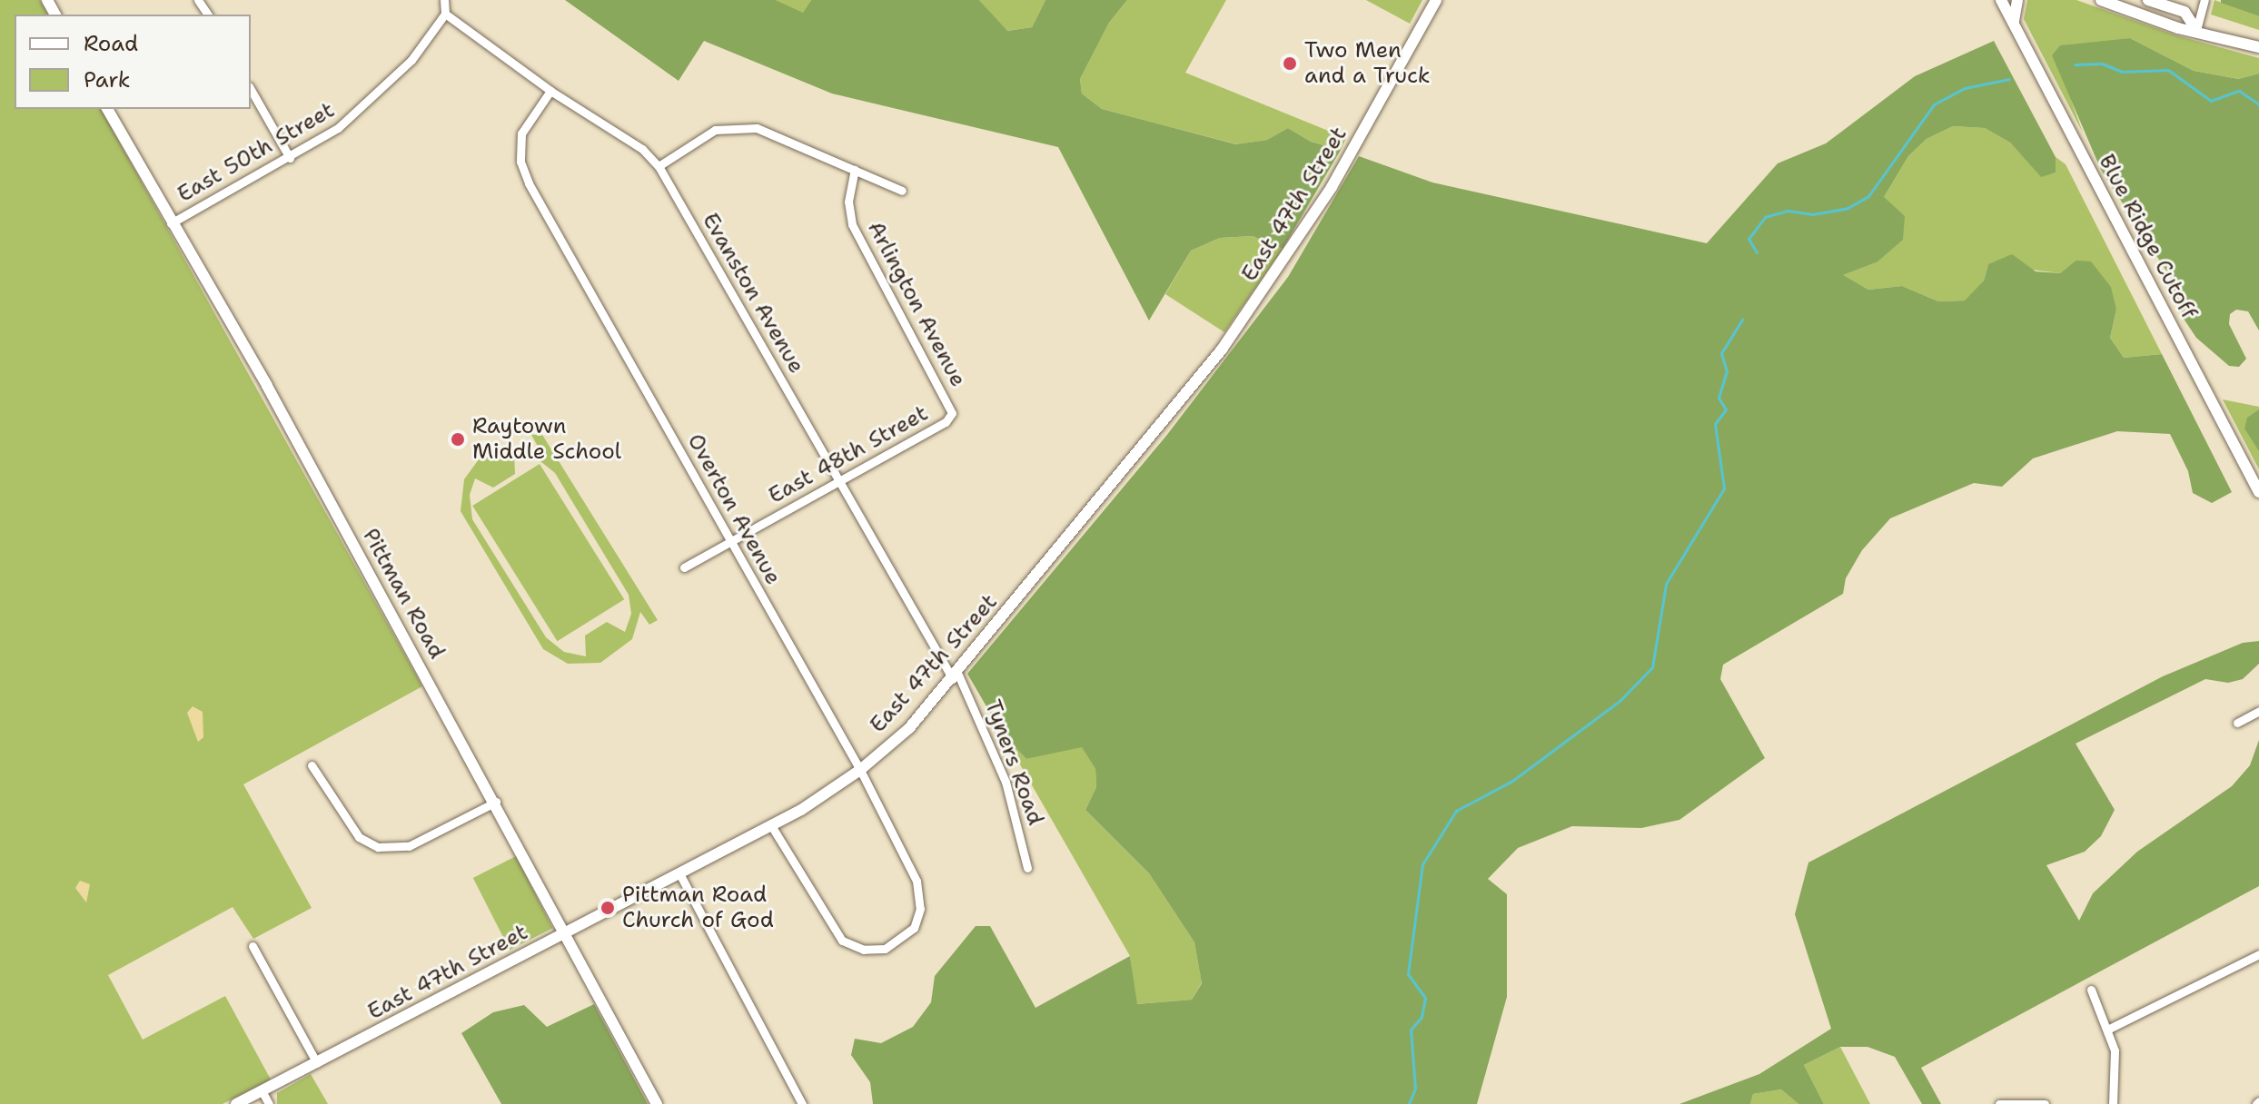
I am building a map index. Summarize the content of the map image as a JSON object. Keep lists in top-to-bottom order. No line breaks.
{"streets":{"main road":["East 47th Street","Blue Ridge Cutoff","Pittman Road"],"street":["East 50th Street","Evanston Avenue","Arlington Avenue","East 48th Street","Overton Avenue","Tyners Road"]},"crossings":[["East 50th Street","Evanston Avenue"],["East 50th Street","Pittman Road"],["East 47th Street","Evanston Avenue"],["East 47th Street","Overton Avenue"],["East 47th Street","Pittman Road"],["East 47th Street","Tyners Road"],["Evanston Avenue","East 48th Street"],["Evanston Avenue","Overton Avenue"],["Evanston Avenue","Tyners Road"],["Arlington Avenue","East 48th Street"],["East 48th Street","Overton Avenue"]],"places":["Two Men and a Truck","Raytown Middle School","Pittman Road Church of God"],"legend":["Road","Park"]}
